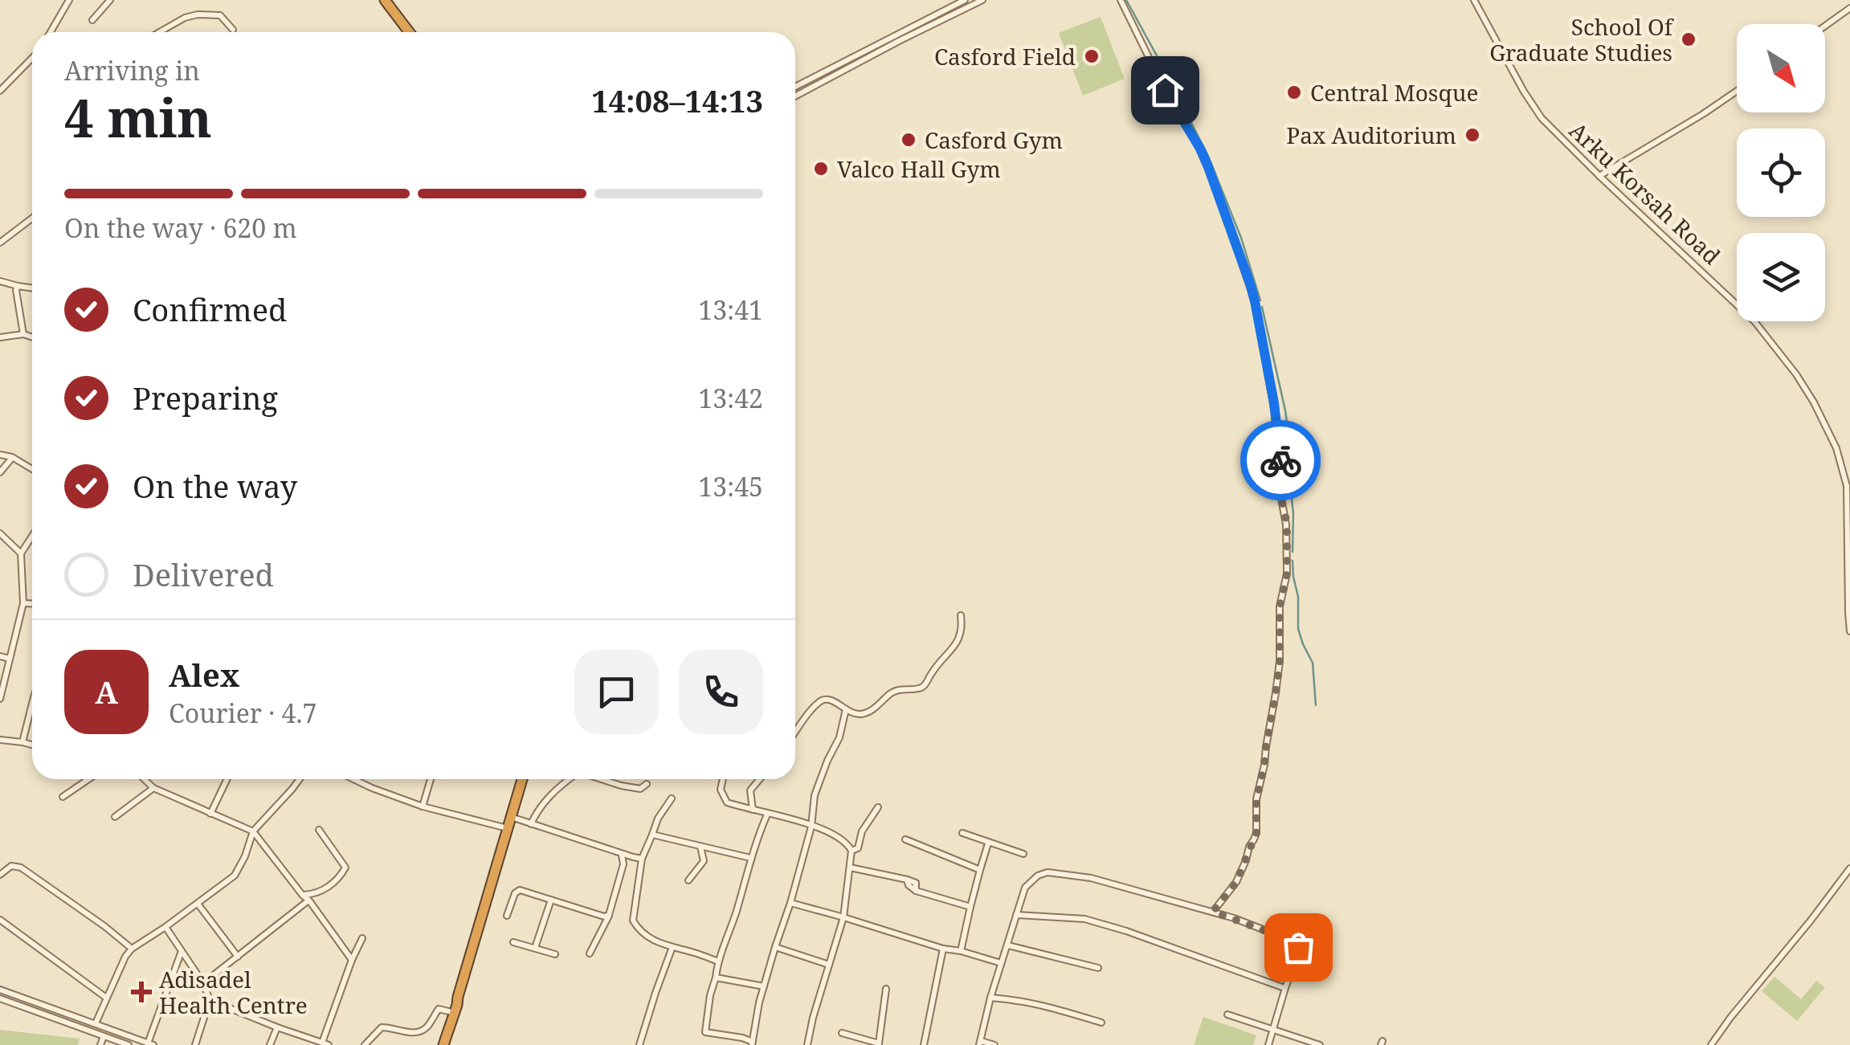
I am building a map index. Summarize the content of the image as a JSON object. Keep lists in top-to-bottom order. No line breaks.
{"streets":{"street":["Arku Korsah Road"]},"places":{"other":["School Of Graduate Studies","Casford Field","Central Mosque","Pax Auditorium","Casford Gym","Valco Hall Gym"],"health":["Adisadel Health Centre"]},"north":"bottom right","page":{"heading":["4 min","Arriving in","14:08–14:13"],"panel":["Alex","Courier · 4.7"],"bar":"On the way · 620 m","list":[["Confirmed","13:41"],["Preparing","13:42"],["On the way","13:45"],"Delivered"],"round":"A"}}
